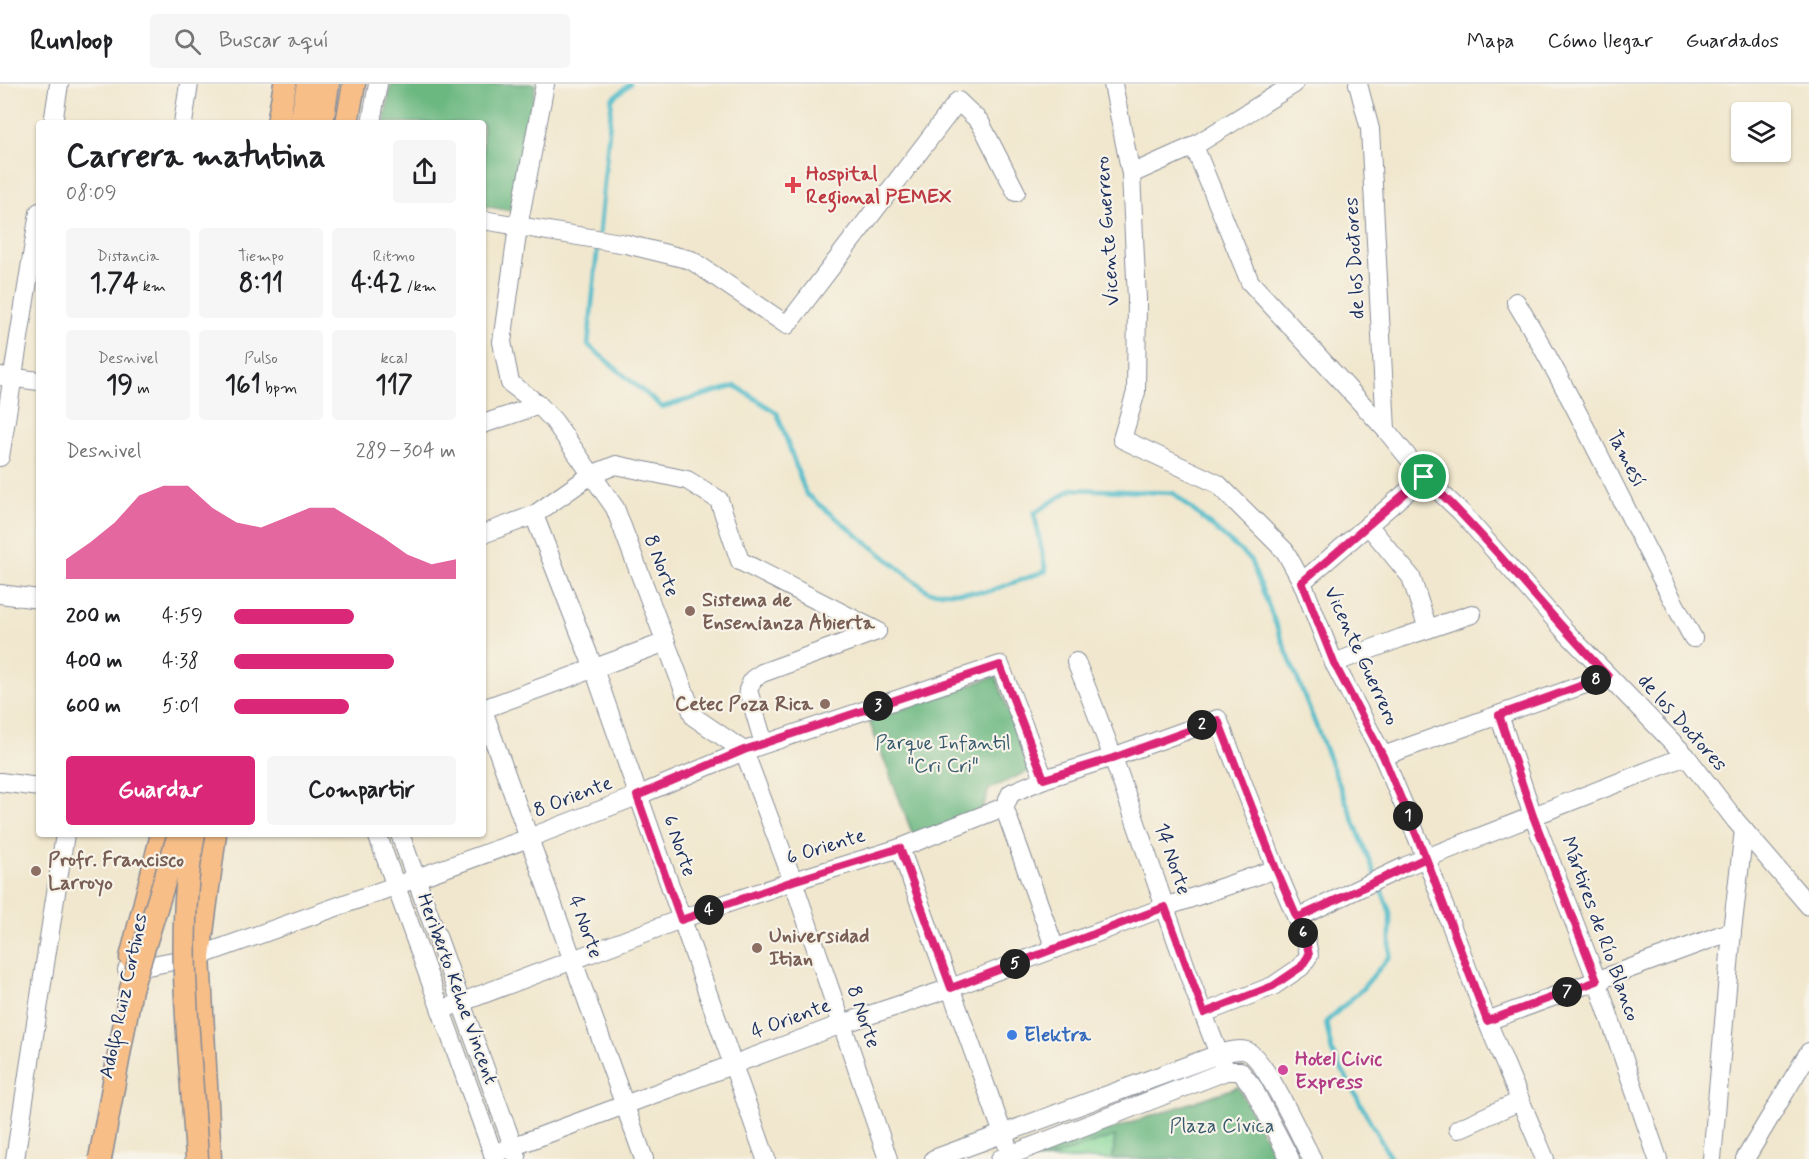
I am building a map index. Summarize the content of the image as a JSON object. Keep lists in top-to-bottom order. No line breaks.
{"streets":{"main road":["Adolfo Ruiz Cortines"],"street":["Vicente Guerrero","de los Doctores","Tamesí","8 Norte","8 Oriente","6 Norte","6 Oriente","14 Norte","4 Norte","Mártires de Río Blanco","Heriberto Kehoe Vincent","4 Oriente"]},"crossings":[["8 Norte","8 Oriente"],["8 Norte","6 Oriente"],["8 Norte","4 Oriente"],["8 Oriente","6 Norte"],["8 Oriente","6 Oriente"],["8 Oriente","4 Norte"],["8 Oriente","Heriberto Kehoe Vincent"],["8 Oriente","Adolfo Ruiz Cortines"],["6 Norte","6 Oriente"],["6 Norte","4 Oriente"],["6 Oriente","14 Norte"],["6 Oriente","4 Norte"],["6 Oriente","Heriberto Kehoe Vincent"],["6 Oriente","4 Oriente"],["14 Norte","4 Oriente"],["4 Norte","4 Oriente"],["Heriberto Kehoe Vincent","4 Oriente"]],"parks":["Parque Infantil \"Cri Cri\"","Plaza Cívica"],"places":{"health":["Hospital Regional PEMEX"],"other":["Sistema de Ensenianza Abierta","Cetec Poza Rica","Profr. Francisco Larroyo","Universidad Itian","Elektra","Hotel Civic Express"]},"page":{"header":"Runloop","search":"Buscar aquí","nav":["Mapa","Cómo llegar","Guardados"],"heading":["Carrera matutina","08:09"],"stats":[["Distancia","1.74 km"],["Tiempo","8:11"],["Ritmo","4:42 /km"],["Desnivel","19 m"],["Pulso","161 bpm"],["kcal","117"]],"chart":["Desnivel","289–304 m"],"list":[{"name":"200 m","note":"4:59"},{"name":"400 m","note":"4:38"},{"name":"600 m","note":"5:01"}],"pins":["8","3","2","1","4","6","5","7"],"buttons":["Guardar","Compartir"]}}
